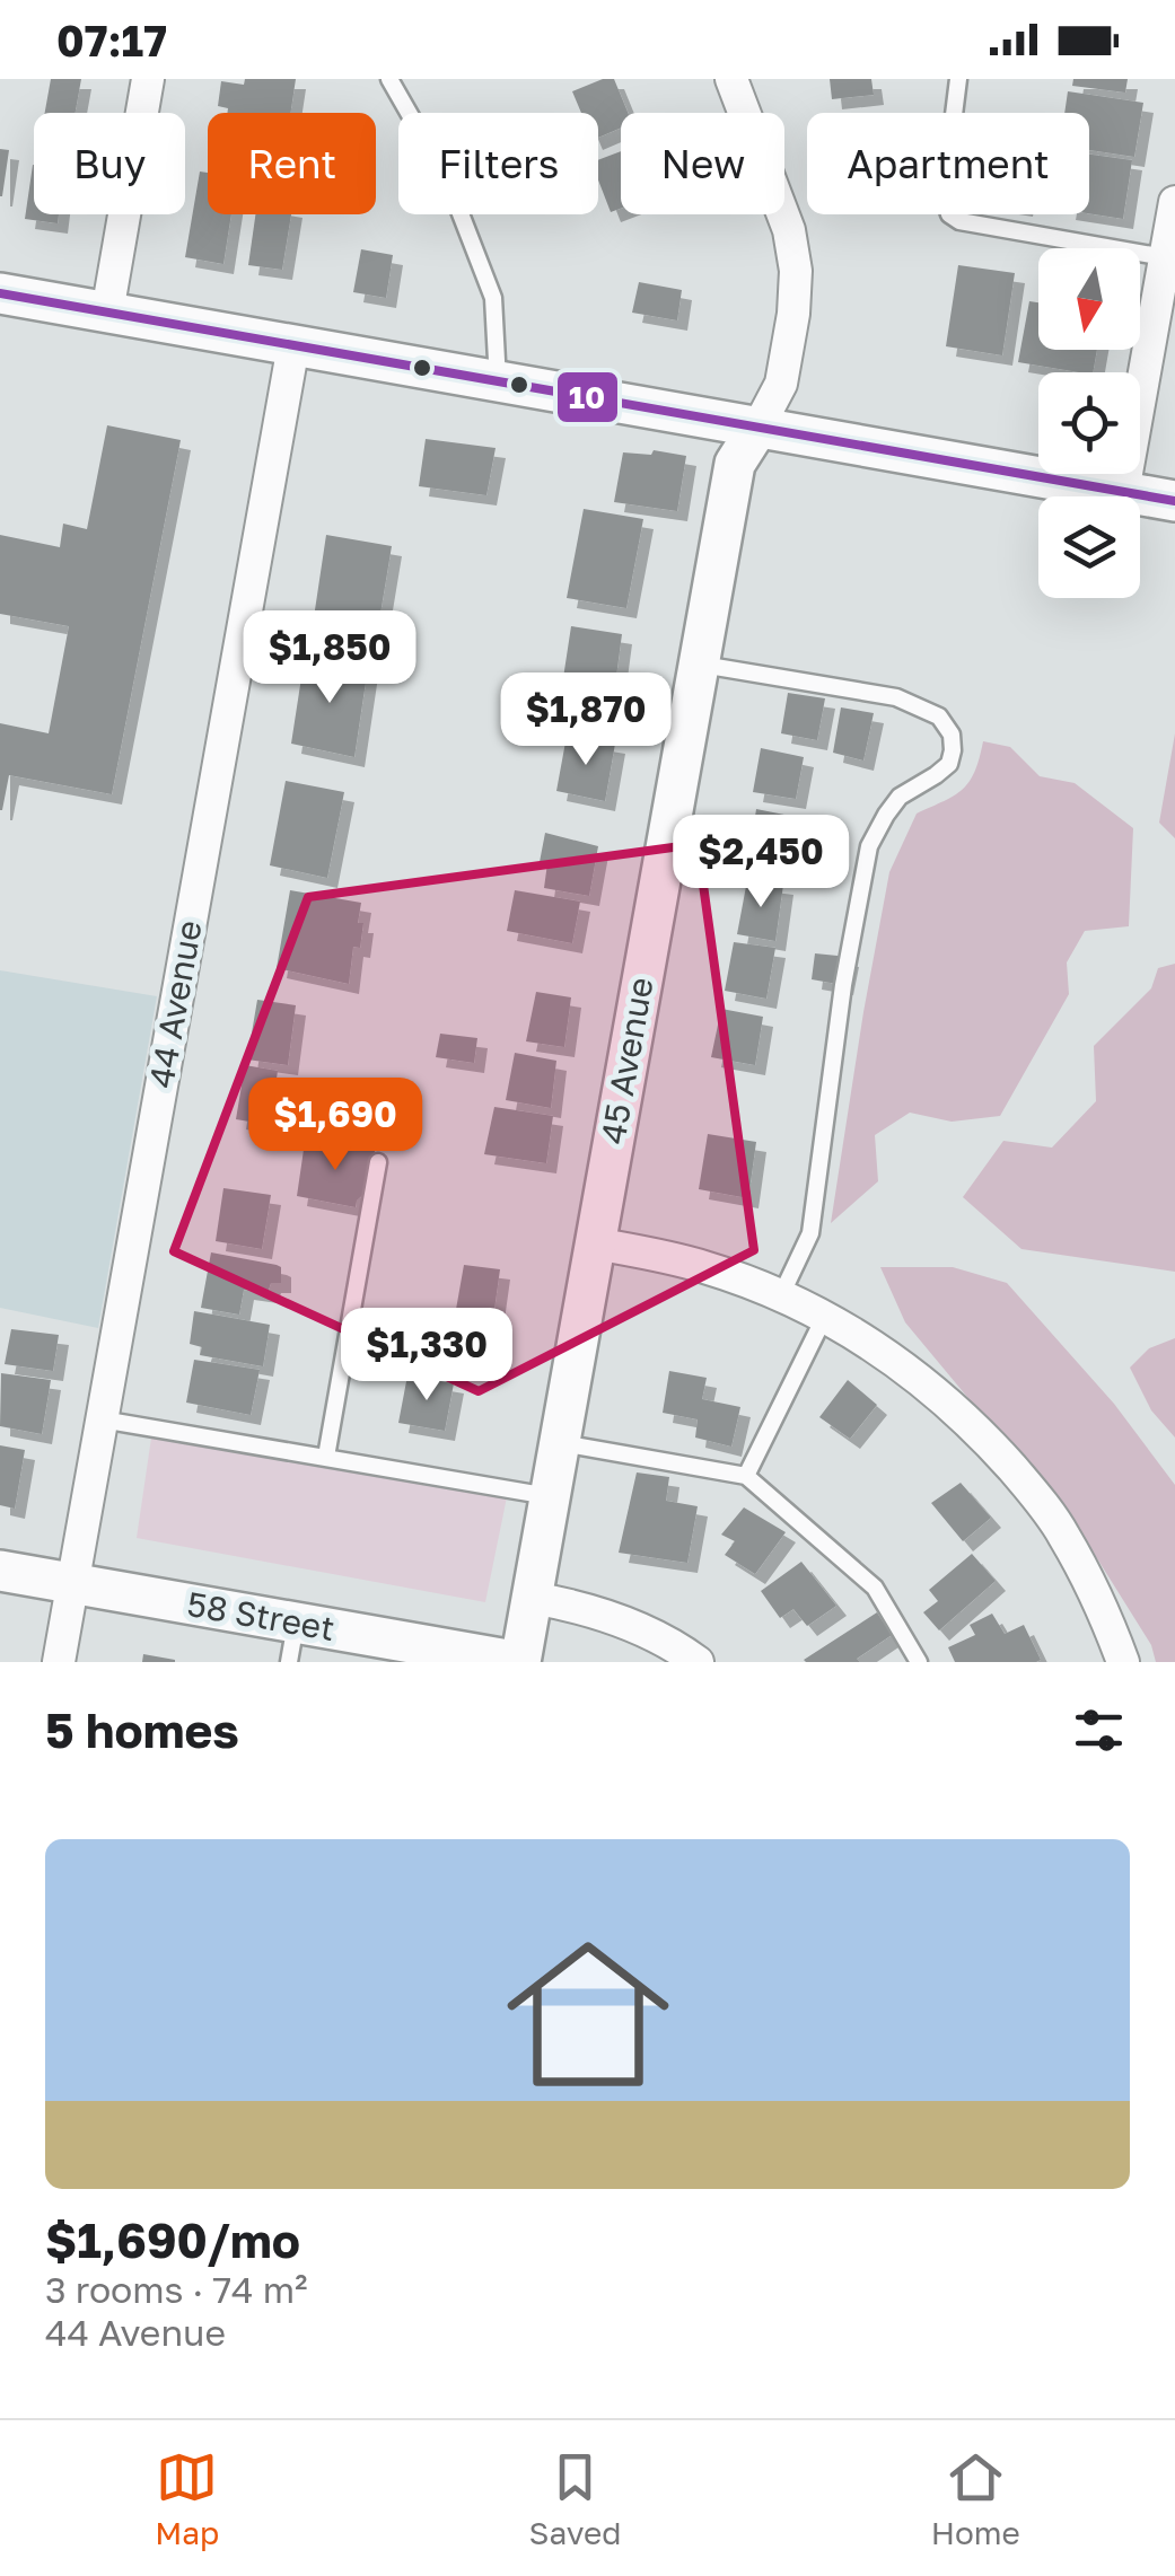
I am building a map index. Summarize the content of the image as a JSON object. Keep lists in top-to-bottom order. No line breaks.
{"streets":{"street":["44 Avenue","45 Avenue","58 Street"]},"crossings":[["44 Avenue","58 Street"],["45 Avenue","58 Street"]],"lines":["transit line 10"],"north":"bottom","page":{"status":"07:17","chip":["Buy","Rent","Filters","New","Apartment"],"price":["$1,850","$1,870","$2,450","$1,690","$1,330"],"heading":"5 homes","list":[{"name":"$1,690/mo","note":"3 rooms · 74 m² · 44 Avenue"}],"tabs":["Map","Saved","Home"]}}
